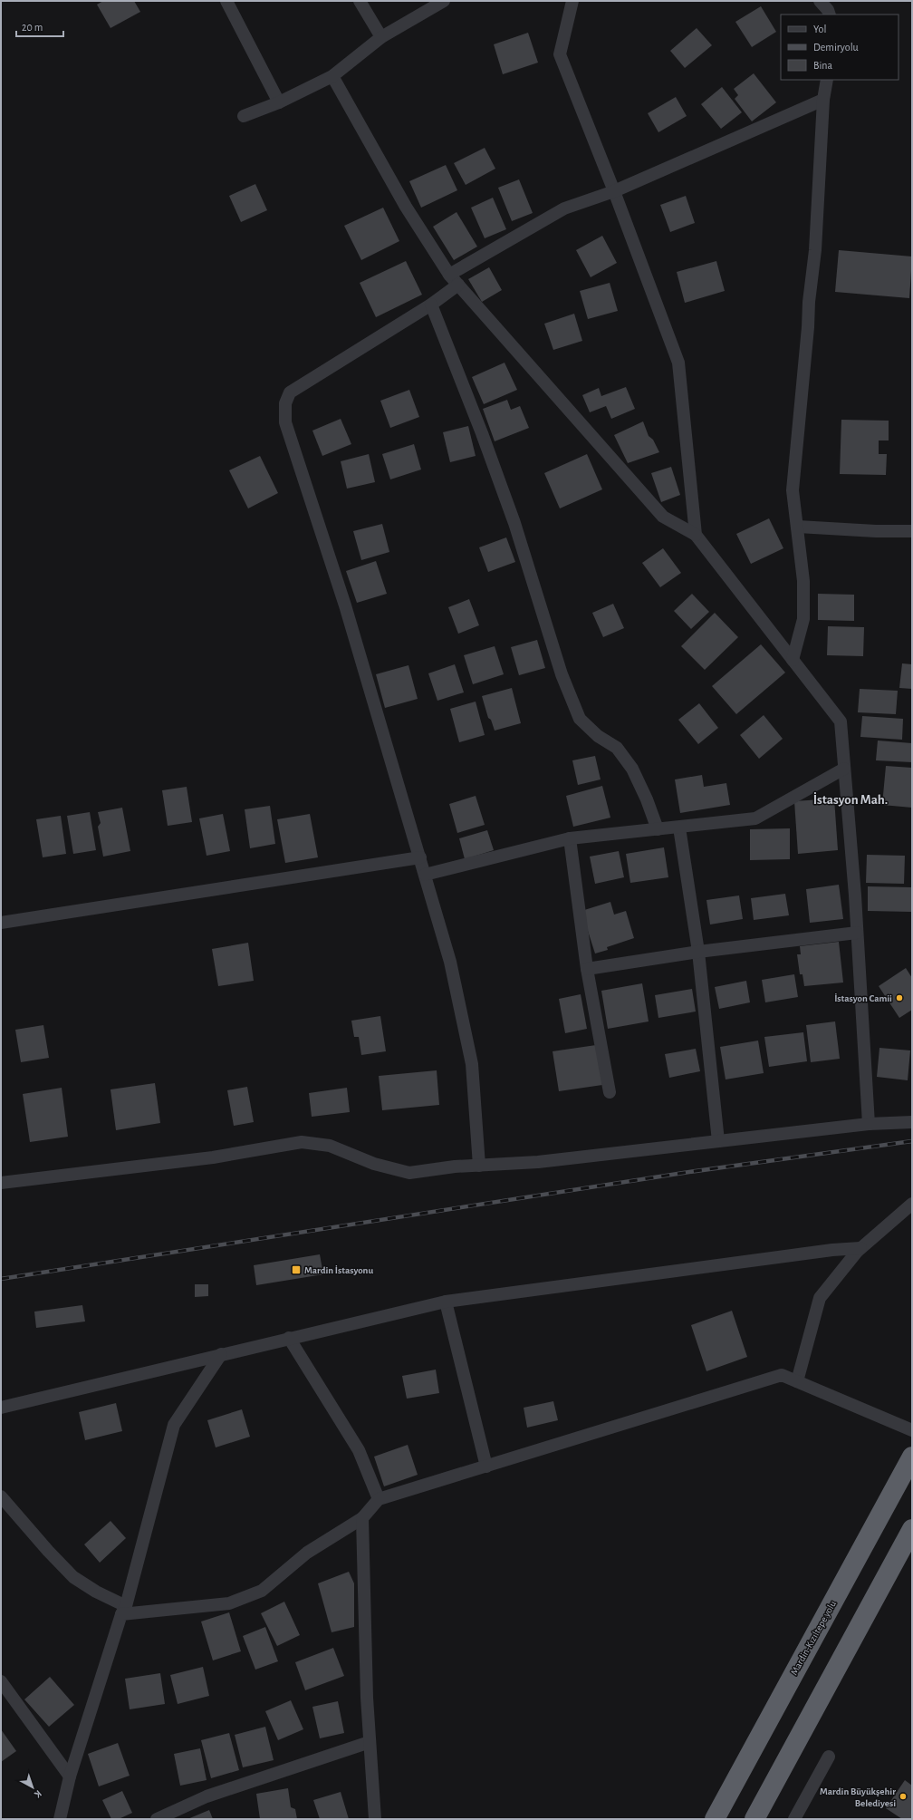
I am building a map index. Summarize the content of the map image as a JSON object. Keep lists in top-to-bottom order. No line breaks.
{"streets":{"highway":["Mardin-Kızıltepe yolu"]},"districts":["İstasyon Mah."],"places":{"other":["İstasyon Camii","Mardin Büyükşehir Belediyesi"],"transit":["Mardin İstasyonu"]},"legend":["Yol","Demiryolu","Bina"],"scale_bar":"20 m","north":"bottom right"}
